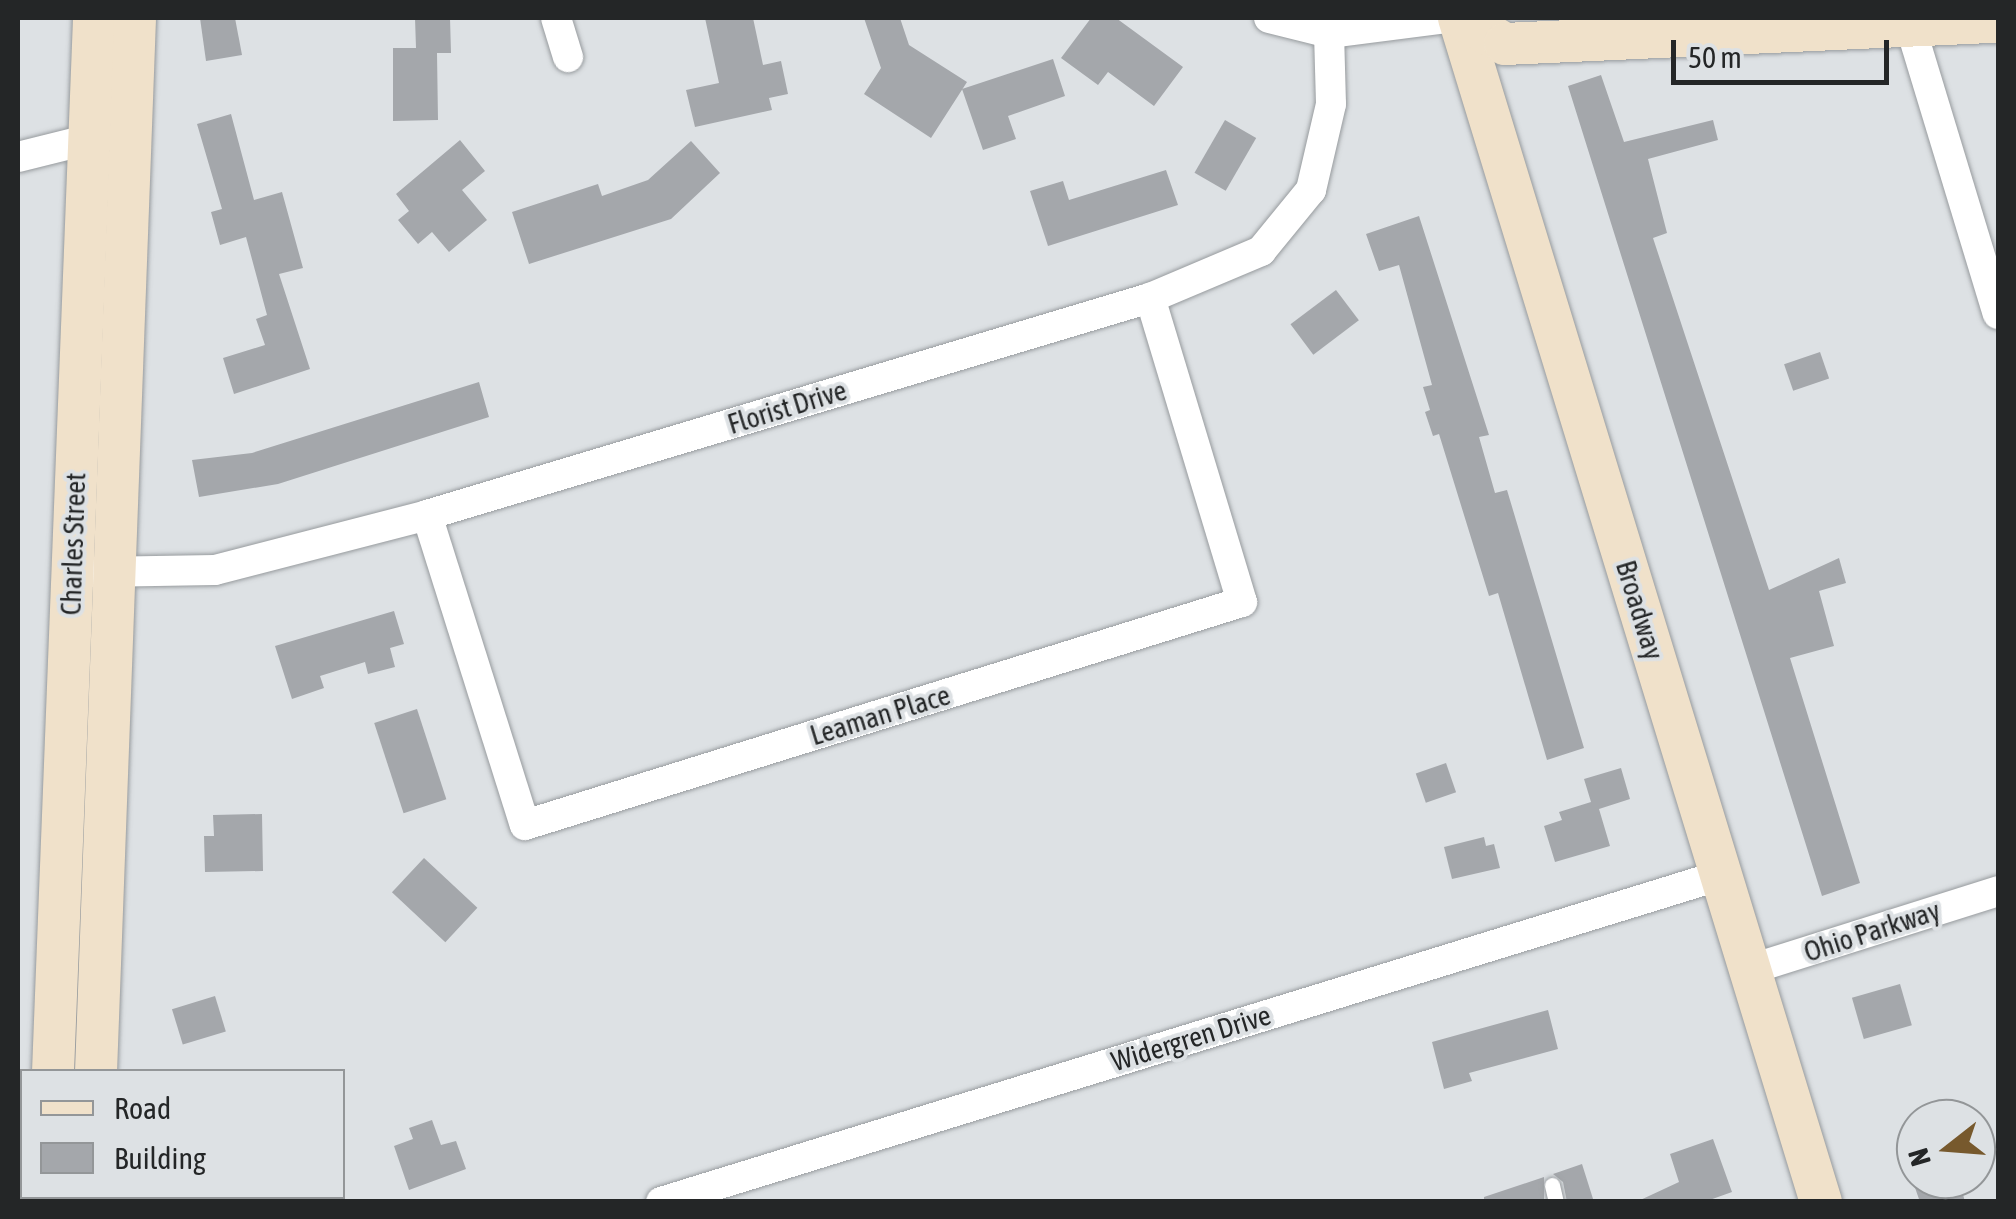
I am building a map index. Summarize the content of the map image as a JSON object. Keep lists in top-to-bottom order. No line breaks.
{"streets":{"main road":["Charles Street","Broadway"],"street":["Florist Drive","Leaman Place","Ohio Parkway","Widergren Drive"]},"crossings":[["Florist Drive","Charles Street"],["Florist Drive","Leaman Place"],["Broadway","Ohio Parkway"],["Broadway","Widergren Drive"]],"legend":["Road","Building"],"scale_bar":"50 m","north":"left"}
